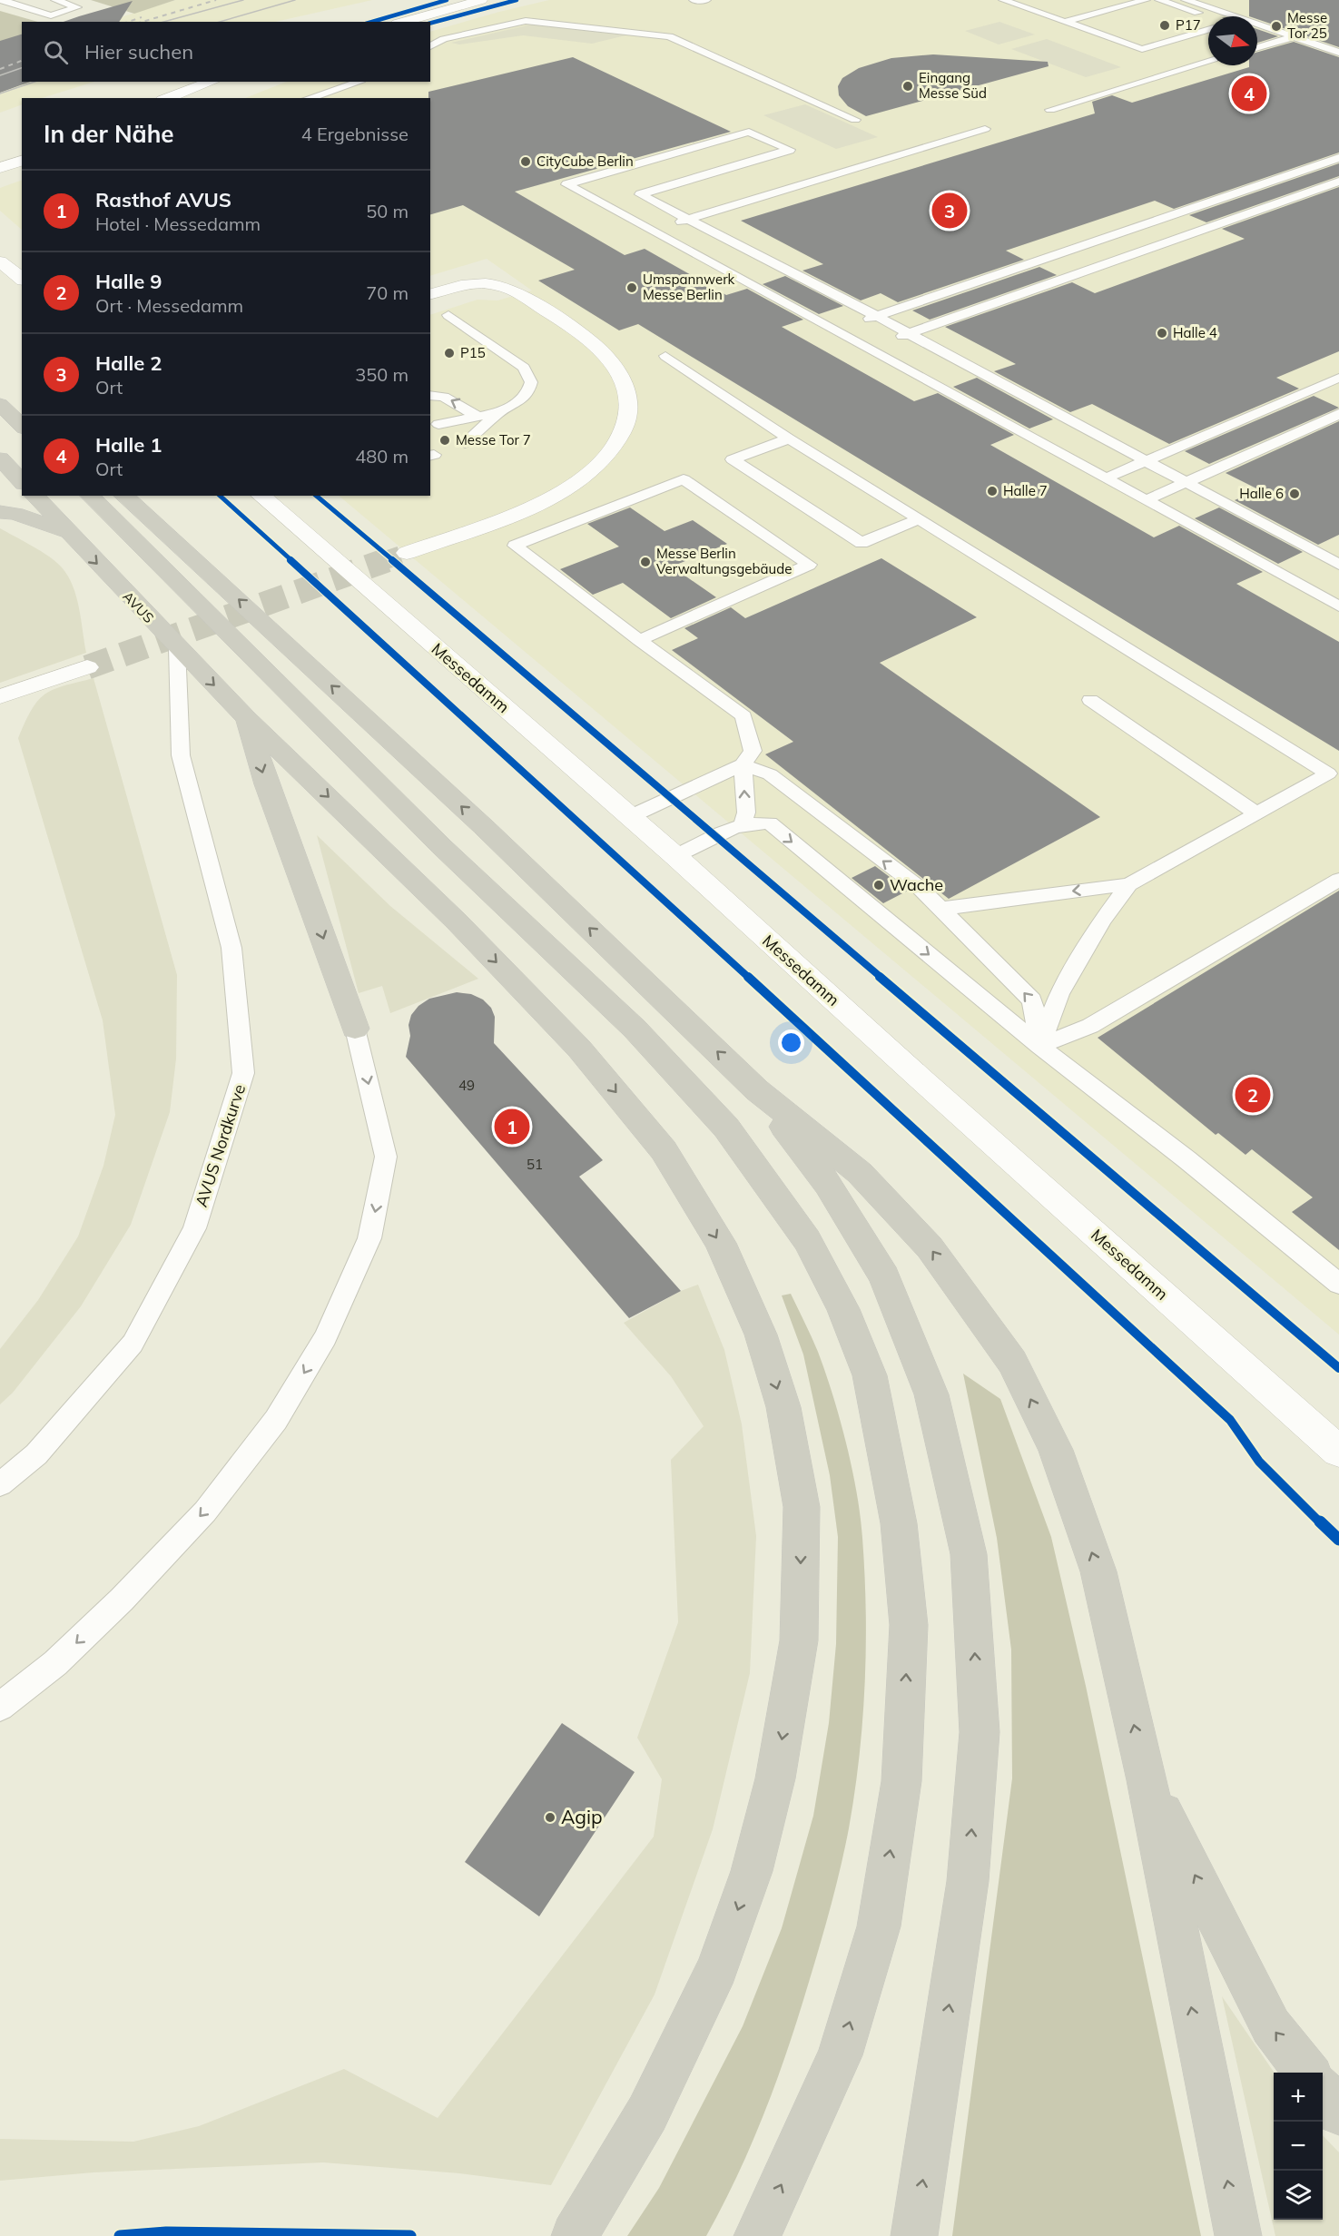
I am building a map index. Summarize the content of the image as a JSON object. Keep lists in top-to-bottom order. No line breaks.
{"streets":{"highway":["AVUS"],"main road":["Messedamm"],"lane":["AVUS Nordkurve"]},"crossings":[["AVUS","AVUS Nordkurve"]],"places":["P17","Messe Tor 25","Eingang Messe Süd","CityCube Berlin","Umspannwerk Messe Berlin","Halle 4","P15","Messe Tor 7","Halle 7","Halle 6","Messe Berlin Verwaltungsgebäude","Wache","Agip"],"house_numbers":["49","51"],"north":"right","page":{"search":"Hier suchen","pins":["4","3","2","1"],"heading":["In der Nähe","4 Ergebnisse"],"list":[{"mark":"1","name":"Rasthof AVUS","note":"Hotel · Messedamm","value":"50 m"},{"mark":"2","name":"Halle 9","note":"Ort · Messedamm","value":"70 m"},{"mark":"3","name":"Halle 2","note":"Ort","value":"350 m"},{"mark":"4","name":"Halle 1","note":"Ort","value":"480 m"}],"map_buttons":["+","−"]}}
